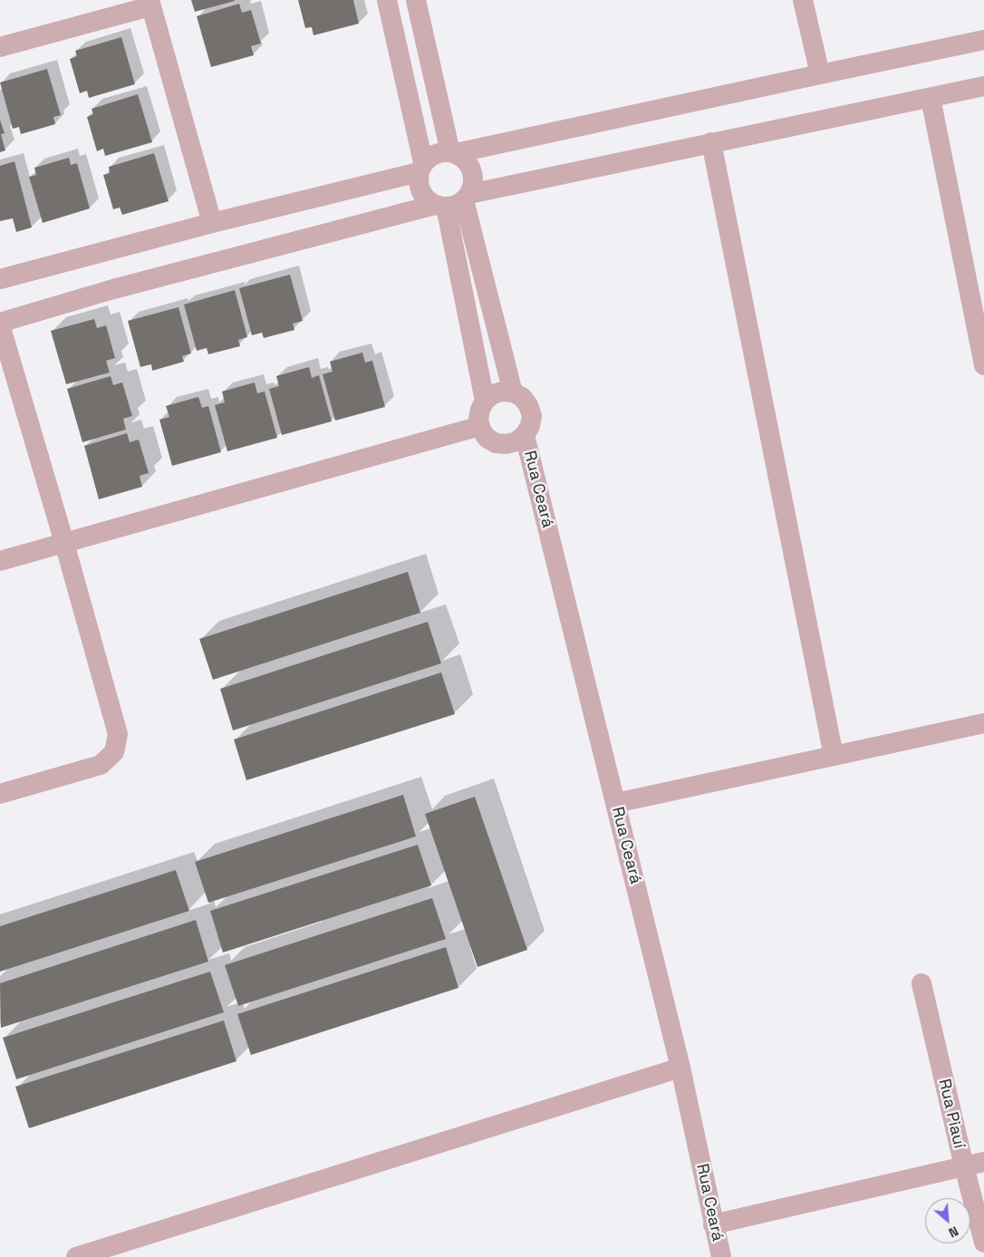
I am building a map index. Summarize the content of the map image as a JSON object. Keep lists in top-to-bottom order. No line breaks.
{"streets":{"street":["Rua Ceará","Rua Piauí"]},"north":"bottom right"}
